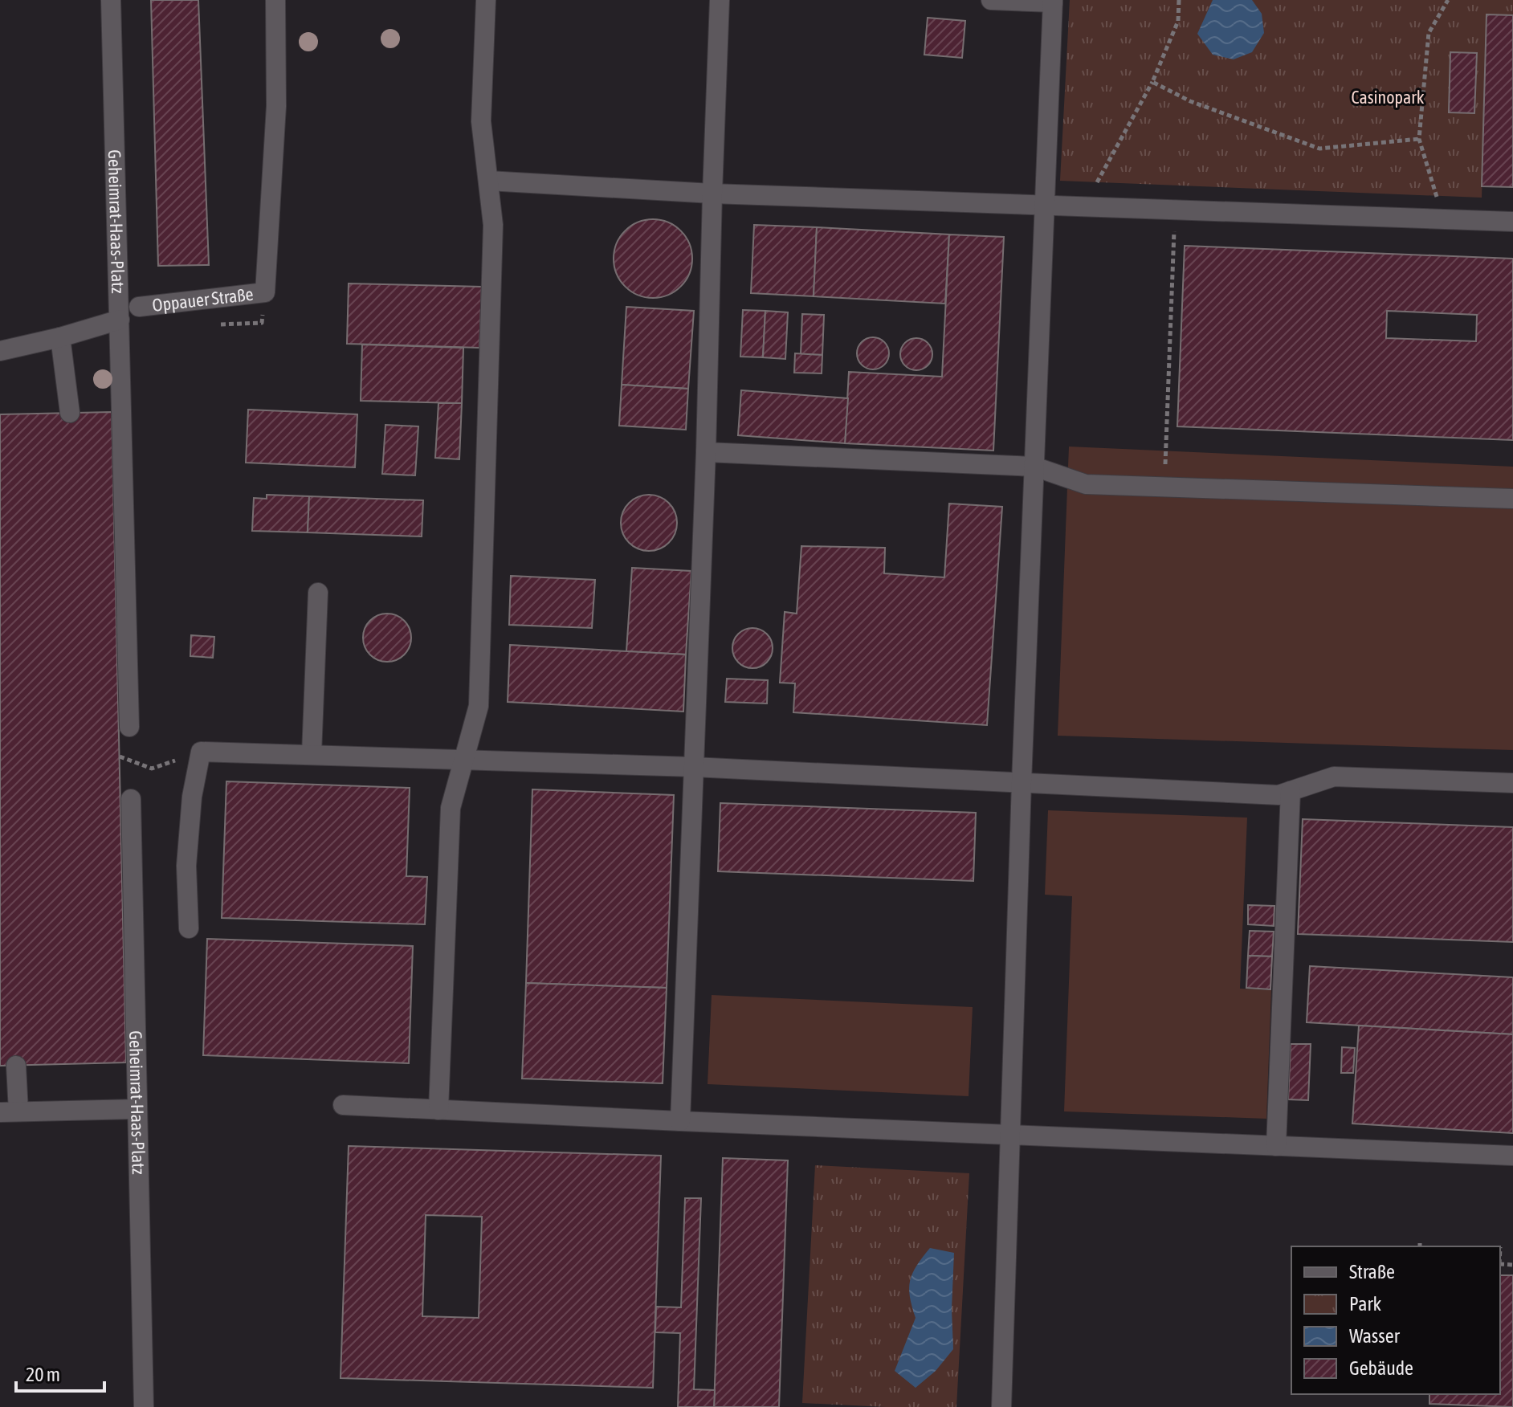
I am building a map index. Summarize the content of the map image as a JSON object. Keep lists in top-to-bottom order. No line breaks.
{"streets":{"street":["Geheimrat-Haas-Platz","Oppauer Straße"]},"parks":["Casinopark"],"legend":["Straße","Park","Wasser","Gebäude"],"scale_bar":"20 m"}
